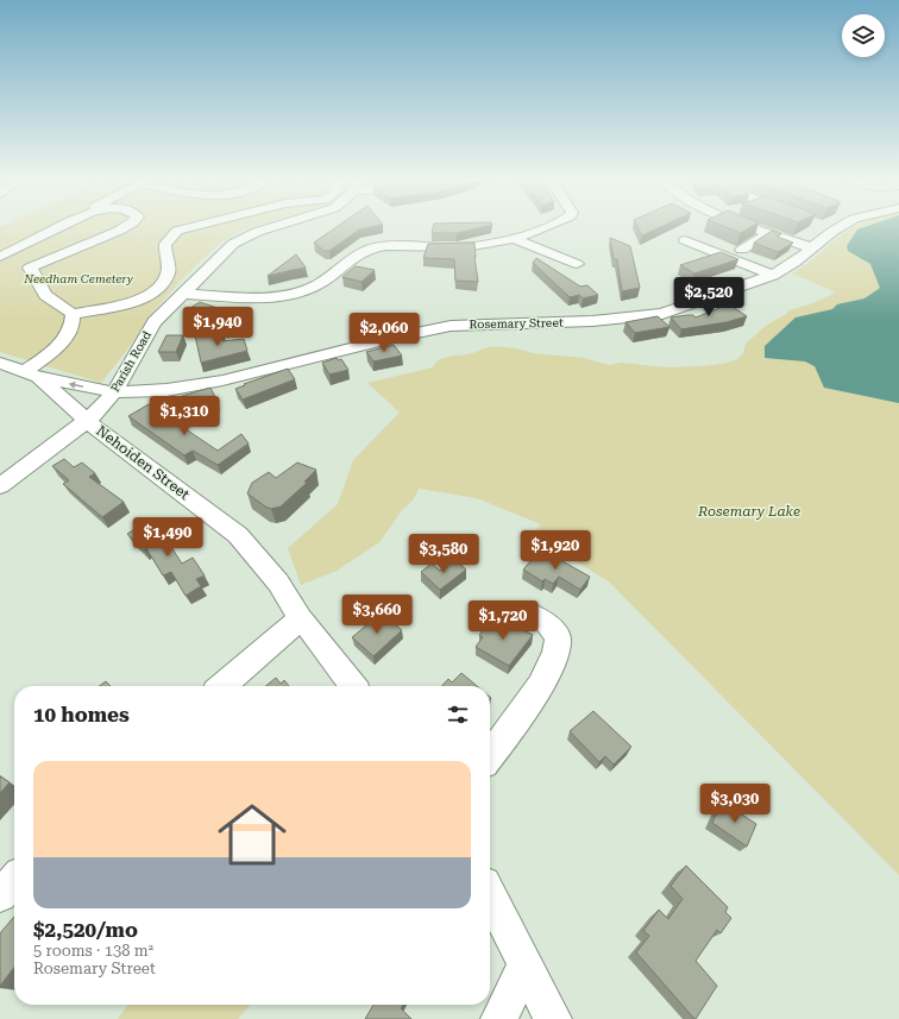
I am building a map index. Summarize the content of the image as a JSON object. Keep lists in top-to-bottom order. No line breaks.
{"streets":{"street":["Rosemary Street","Parish Road","Nehoiden Street"]},"crossings":[["Rosemary Street","Parish Road"],["Rosemary Street","Nehoiden Street"],["Parish Road","Nehoiden Street"]],"parks":["Needham Cemetery","Rosemary Lake"],"page":{"price":["$2,520","$1,940","$2,060","$1,310","$1,490","$1,920","$3,580","$3,660","$1,720","$3,030"],"heading":"10 homes","list":[{"name":"$2,520/mo","note":"5 rooms · 138 m² · Rosemary Street"}]}}
